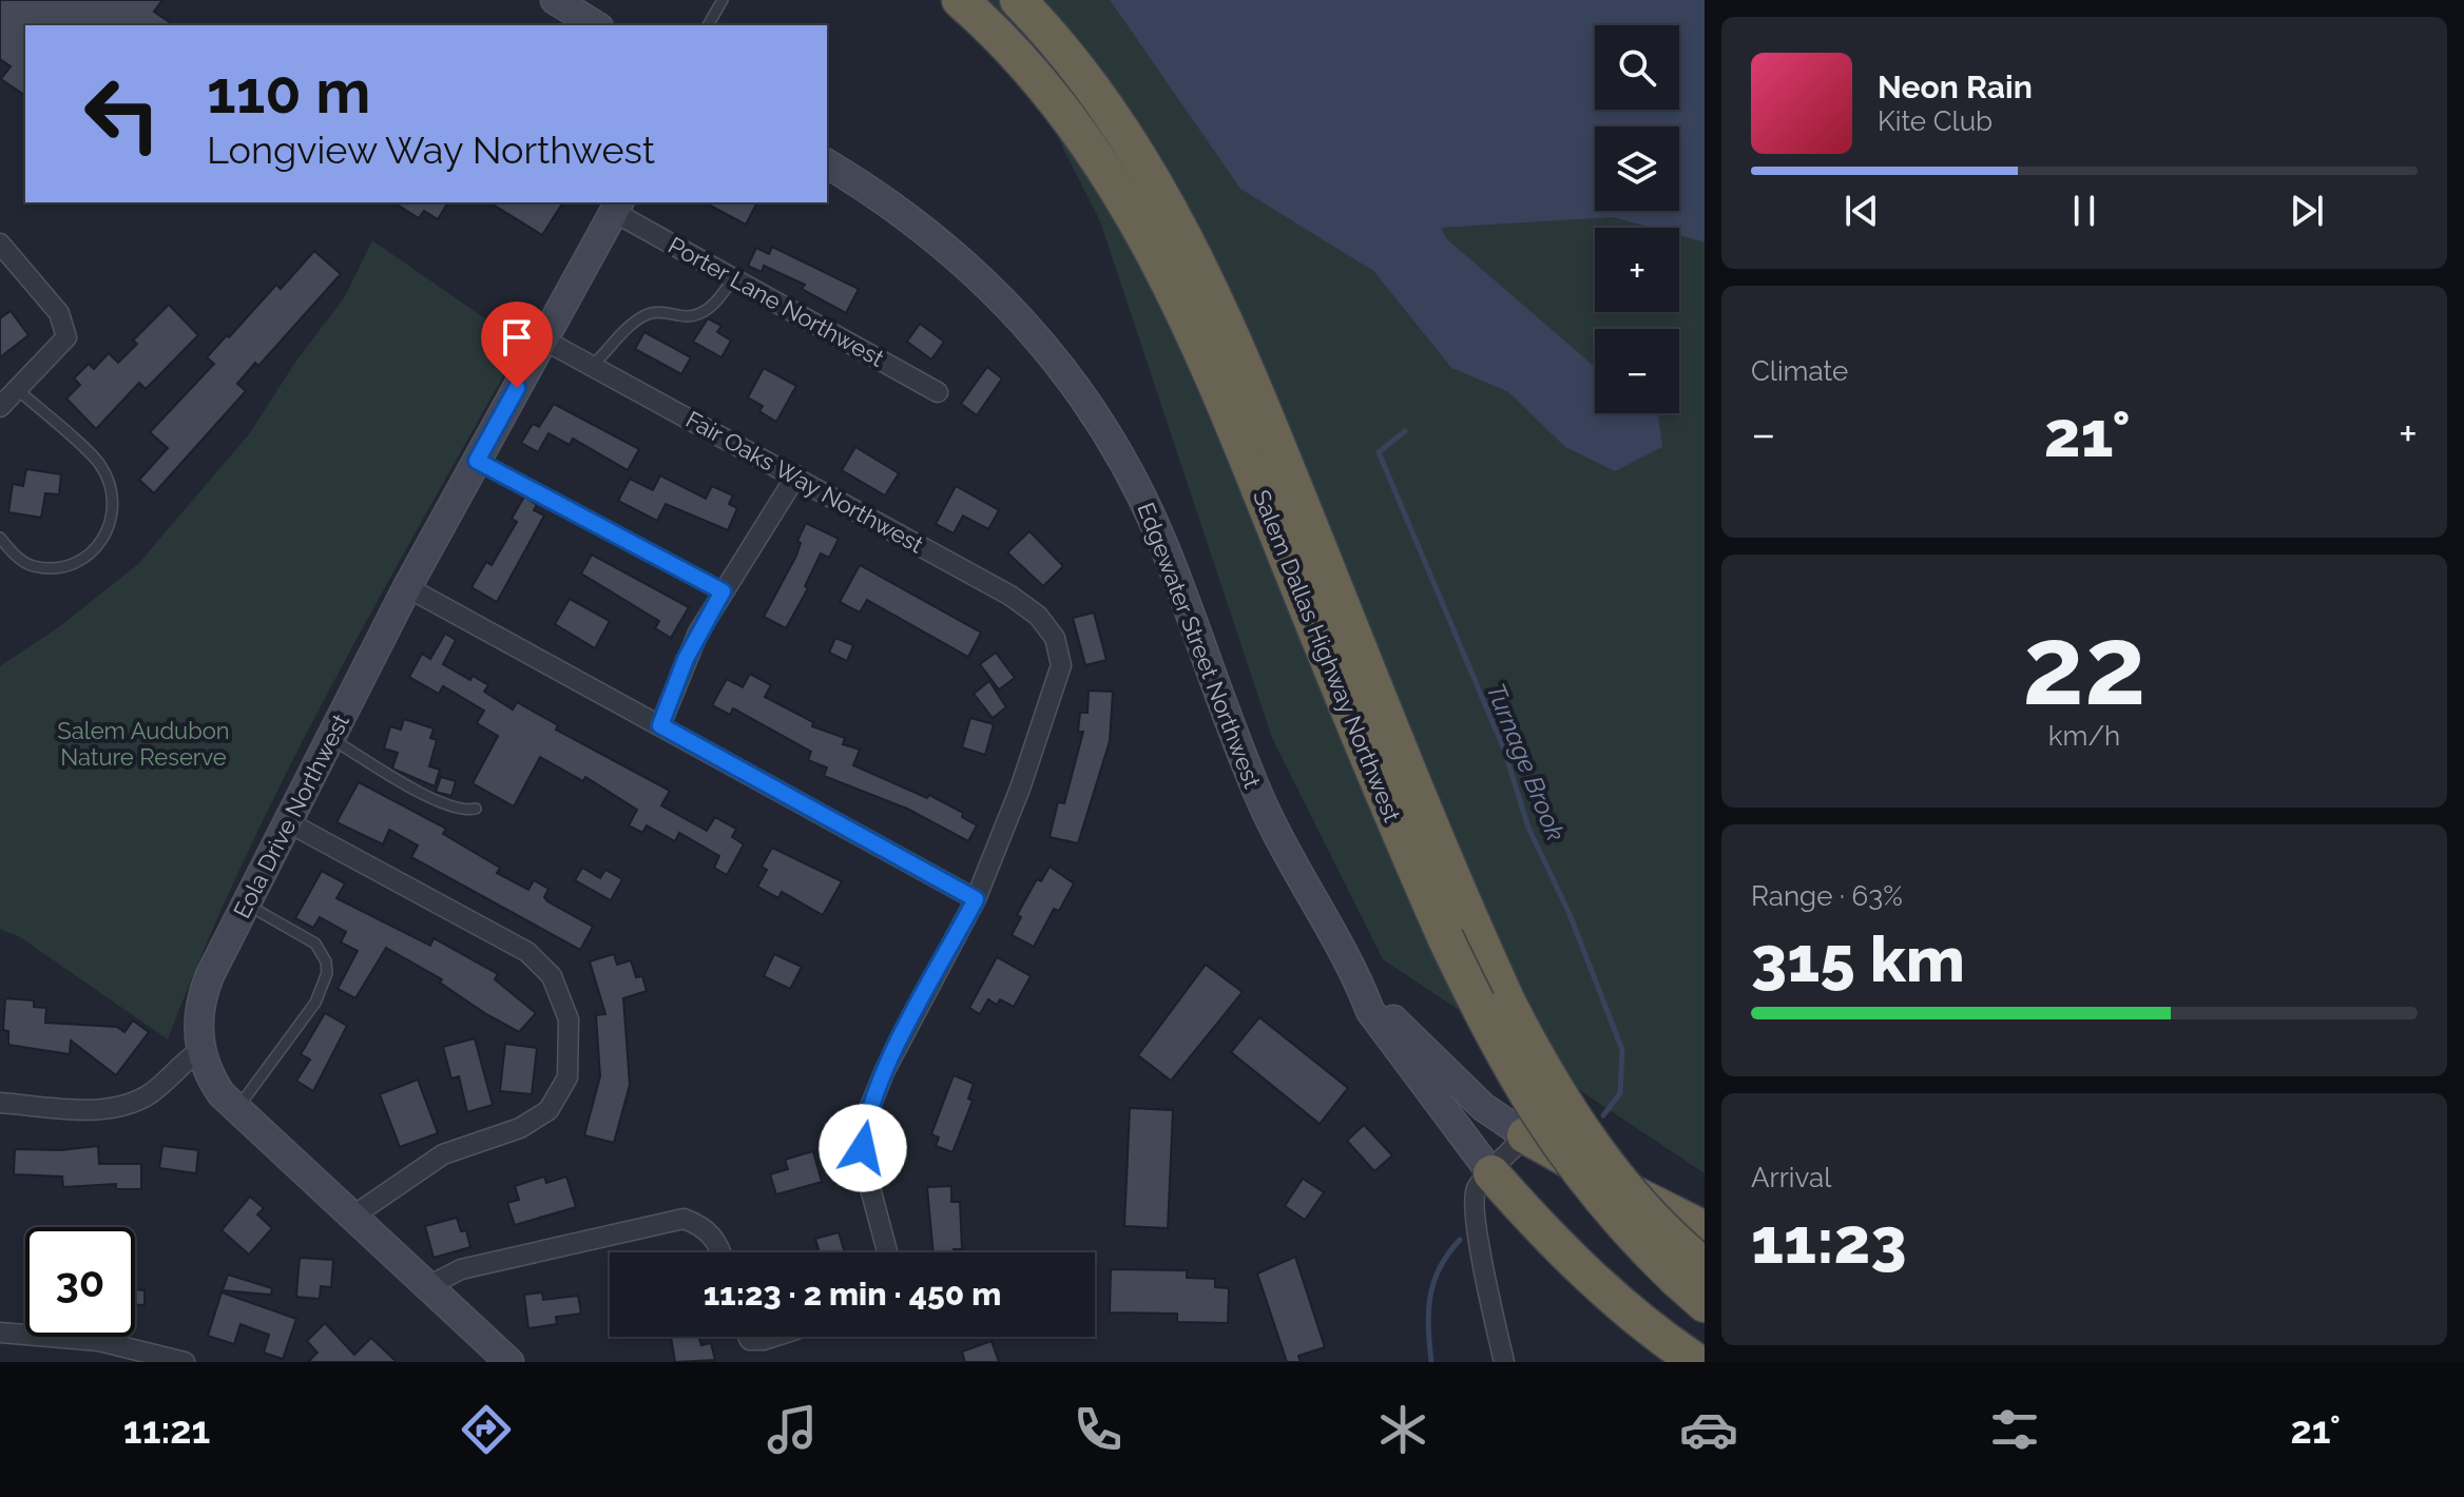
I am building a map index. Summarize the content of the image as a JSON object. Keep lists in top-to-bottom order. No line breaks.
{"streets":{"highway":["Salem Dallas Highway Northwest"],"main road":["Edgewater Street Northwest","Eola Drive Northwest"],"street":["Porter Lane Northwest","Fair Oaks Way Northwest"]},"crossings":[["Porter Lane Northwest","Eola Drive Northwest"],["Fair Oaks Way Northwest","Eola Drive Northwest"]],"water":["Turnage Brook"],"parks":["Salem Audubon Nature Reserve"],"page":{"map_buttons":["+","−"],"turn":["110 m","Longview Way Northwest"],"song":["Neon Rain","Kite Club"],"tile":["Climate",["22","km/h"],["Range · 63%","315 km"],["Arrival","11:23"]],"heat":["−","21°","+"],"limit":"30","trip":"11:23 · 2 min · 450 m","tabs":["11:21","21°"]}}
